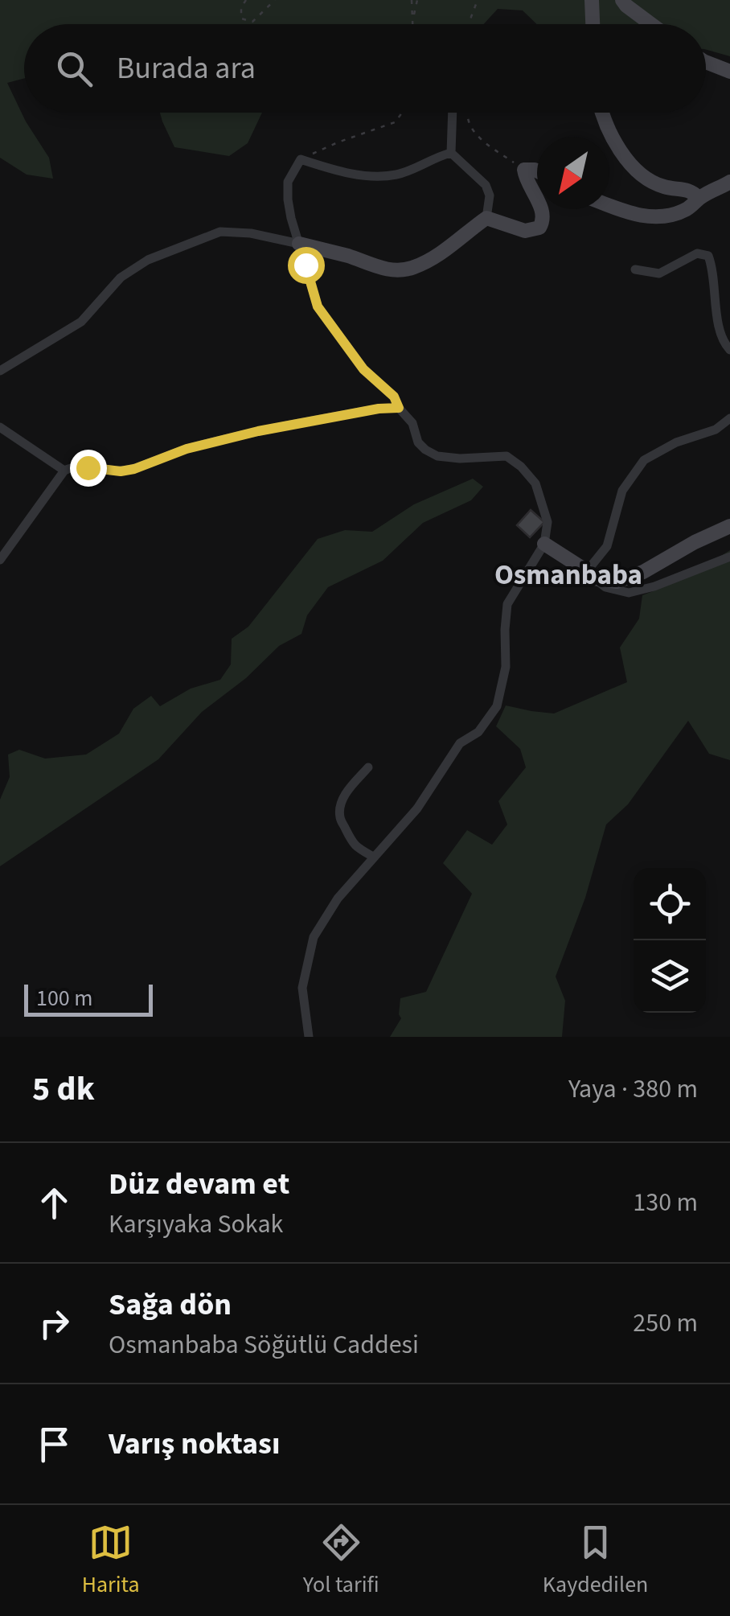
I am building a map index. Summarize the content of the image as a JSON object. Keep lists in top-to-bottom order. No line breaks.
{"districts":["Osmanbaba"],"scale_bar":"100 m","north":"bottom left","page":{"search":"Burada ara","scale":"100 m","heading":["5 dk","Yaya · 380 m"],"list":[["Düz devam et","Karşıyaka Sokak","130 m"],["Sağa dön","Osmanbaba Söğütlü Caddesi","250 m"],"Varış noktası"],"nav":["Harita","Yol tarifi","Kaydedilen"]}}
